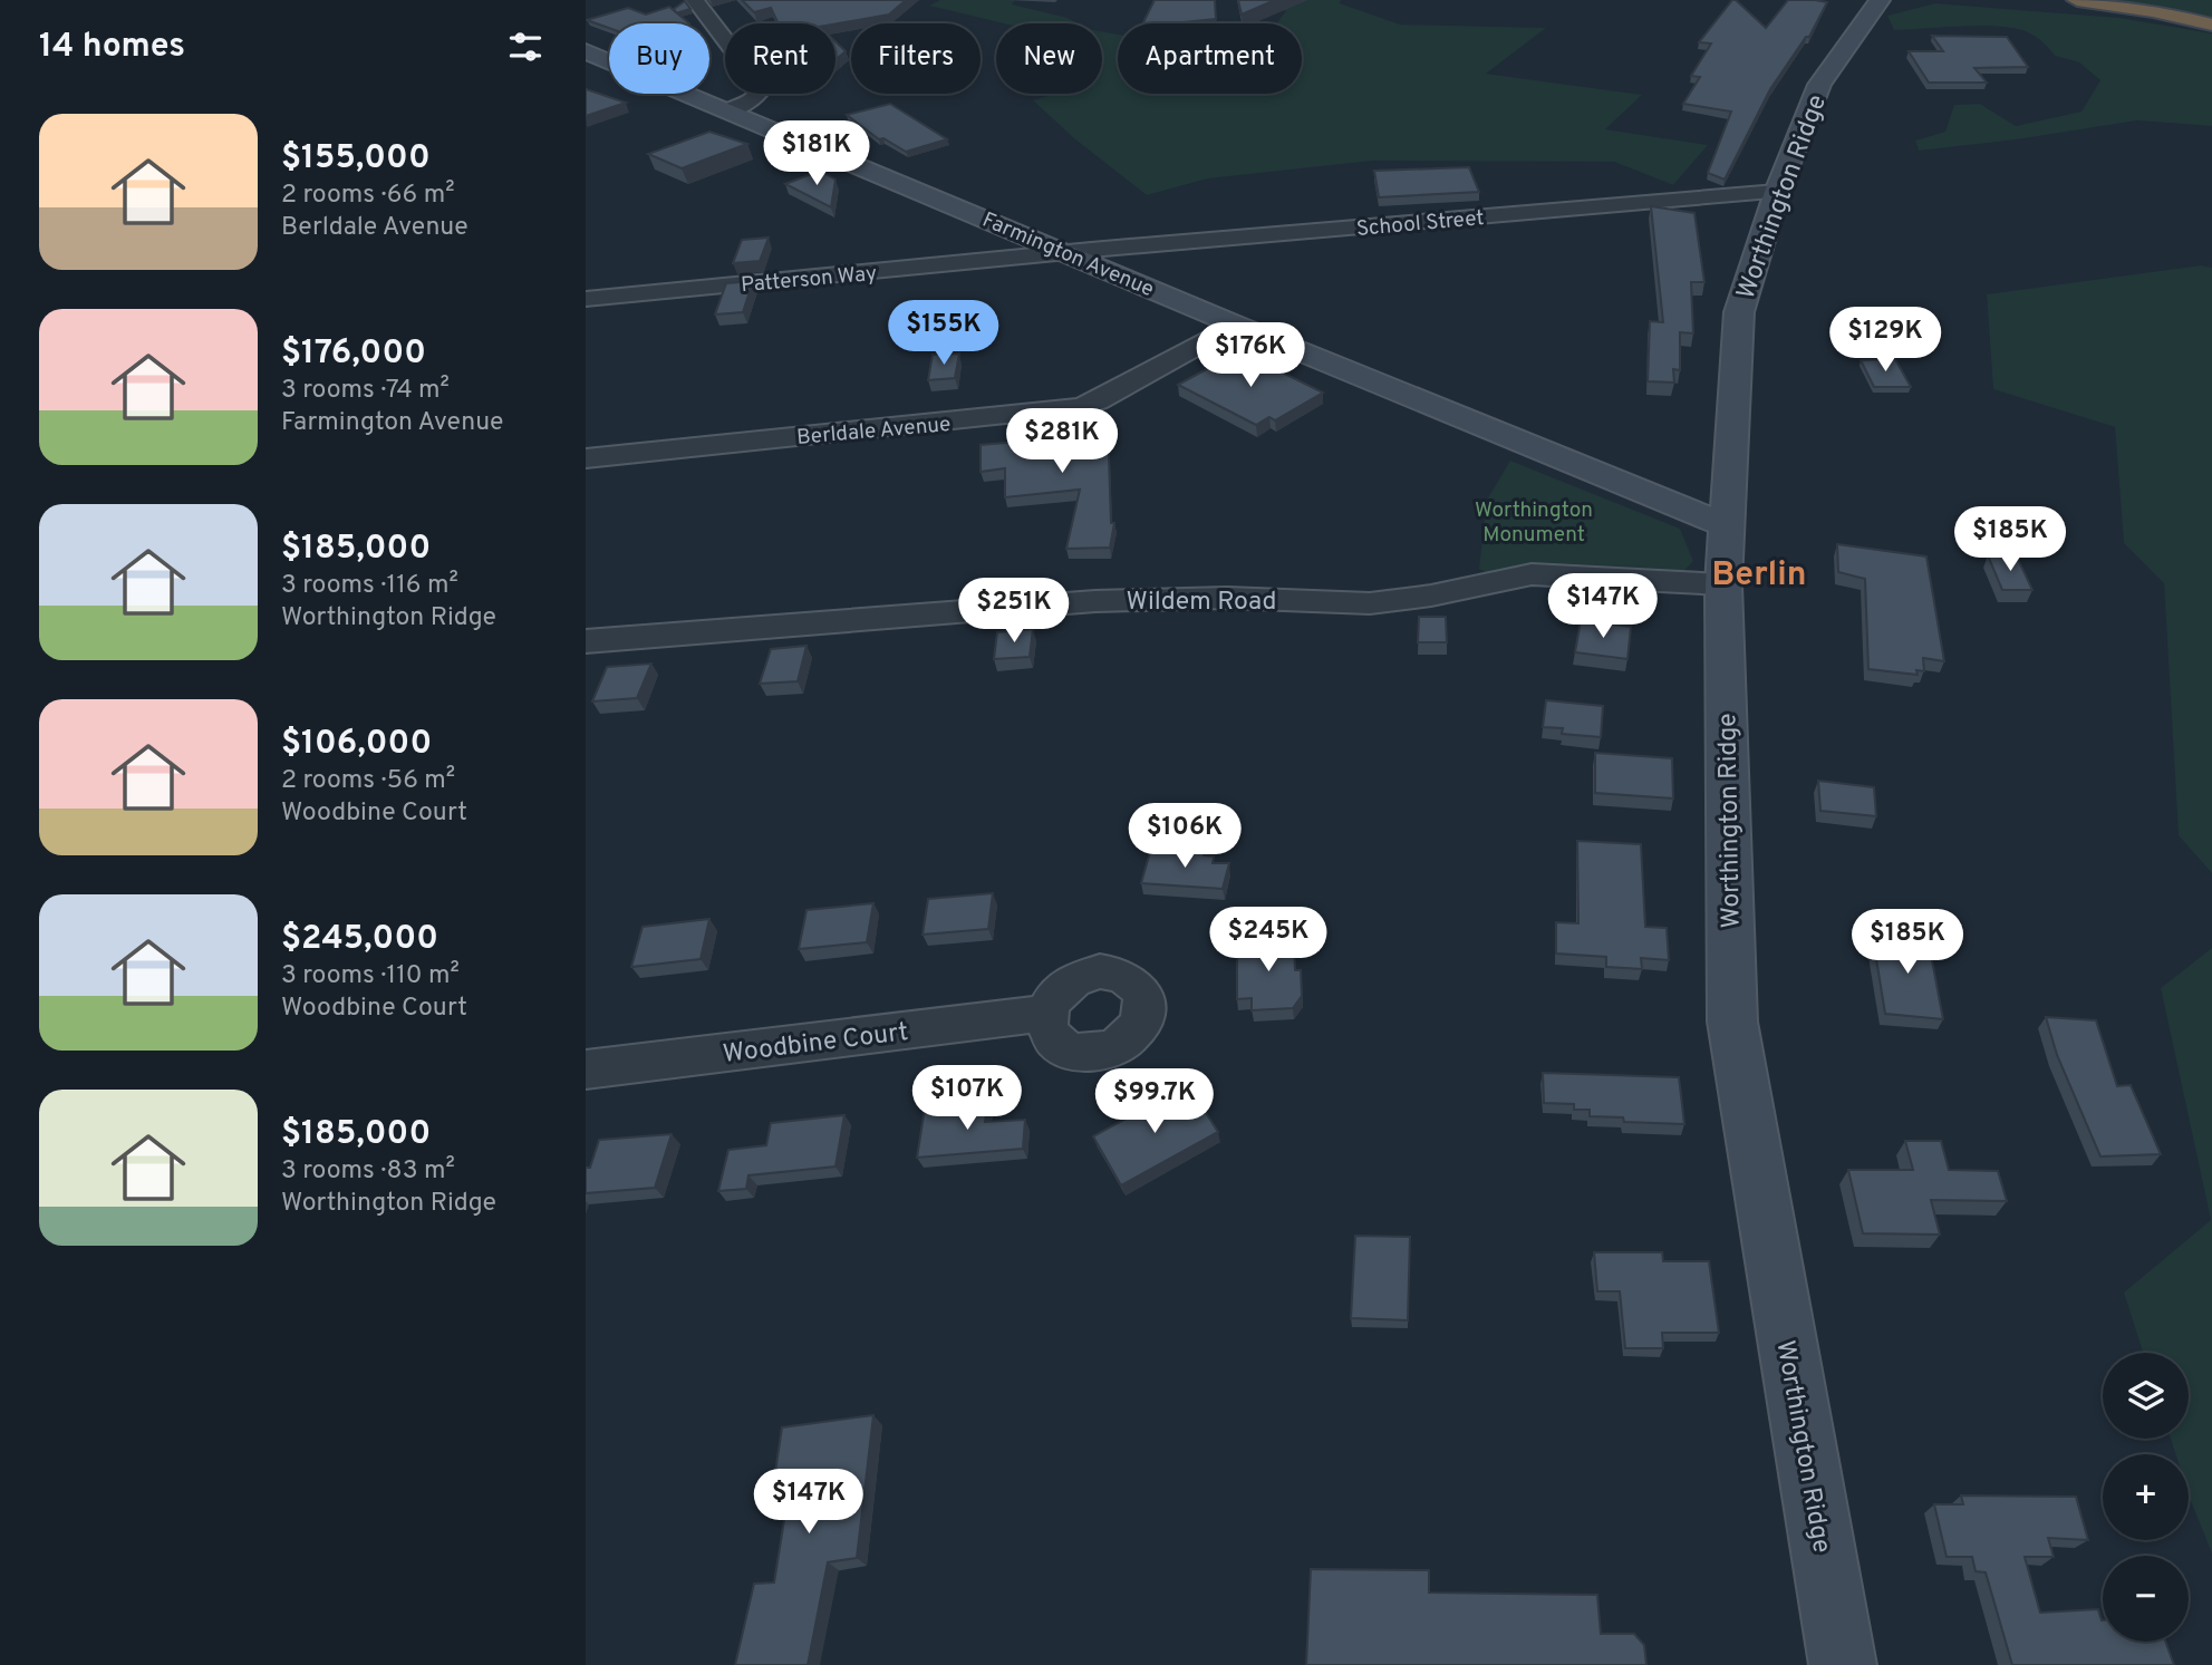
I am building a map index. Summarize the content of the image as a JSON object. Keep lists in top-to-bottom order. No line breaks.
{"streets":{"street":["Worthington Ridge","School Street","Farmington Avenue","Patterson Way","Berldale Avenue","Wildem Road","Woodbine Court"]},"crossings":[["Worthington Ridge","School Street"],["Worthington Ridge","Farmington Avenue"],["Worthington Ridge","Wildem Road"],["School Street","Farmington Avenue"],["School Street","Patterson Way"],["Farmington Avenue","Patterson Way"],["Farmington Avenue","Berldale Avenue"]],"districts":["Berlin"],"parks":["Worthington Monument"],"page":{"heading":"14 homes","chip":["Buy","Rent","Filters","New","Apartment"],"list":[{"name":"$155,000","note":"2 rooms · 66 m² · Berldale Avenue"},{"name":"$176,000","note":"3 rooms · 74 m² · Farmington Avenue"},{"name":"$185,000","note":"3 rooms · 116 m² · Worthington Ridge"},{"name":"$106,000","note":"2 rooms · 56 m² · Woodbine Court"},{"name":"$245,000","note":"3 rooms · 110 m² · Woodbine Court"},{"name":"$185,000","note":"3 rooms · 83 m² · Worthington Ridge"}],"price":["$181K","$155K","$129K","$176K","$281K","$185K","$147K","$251K","$106K","$245K","$185K","$107K","$99.7K","$147K"],"map_buttons":["+","−"]}}
